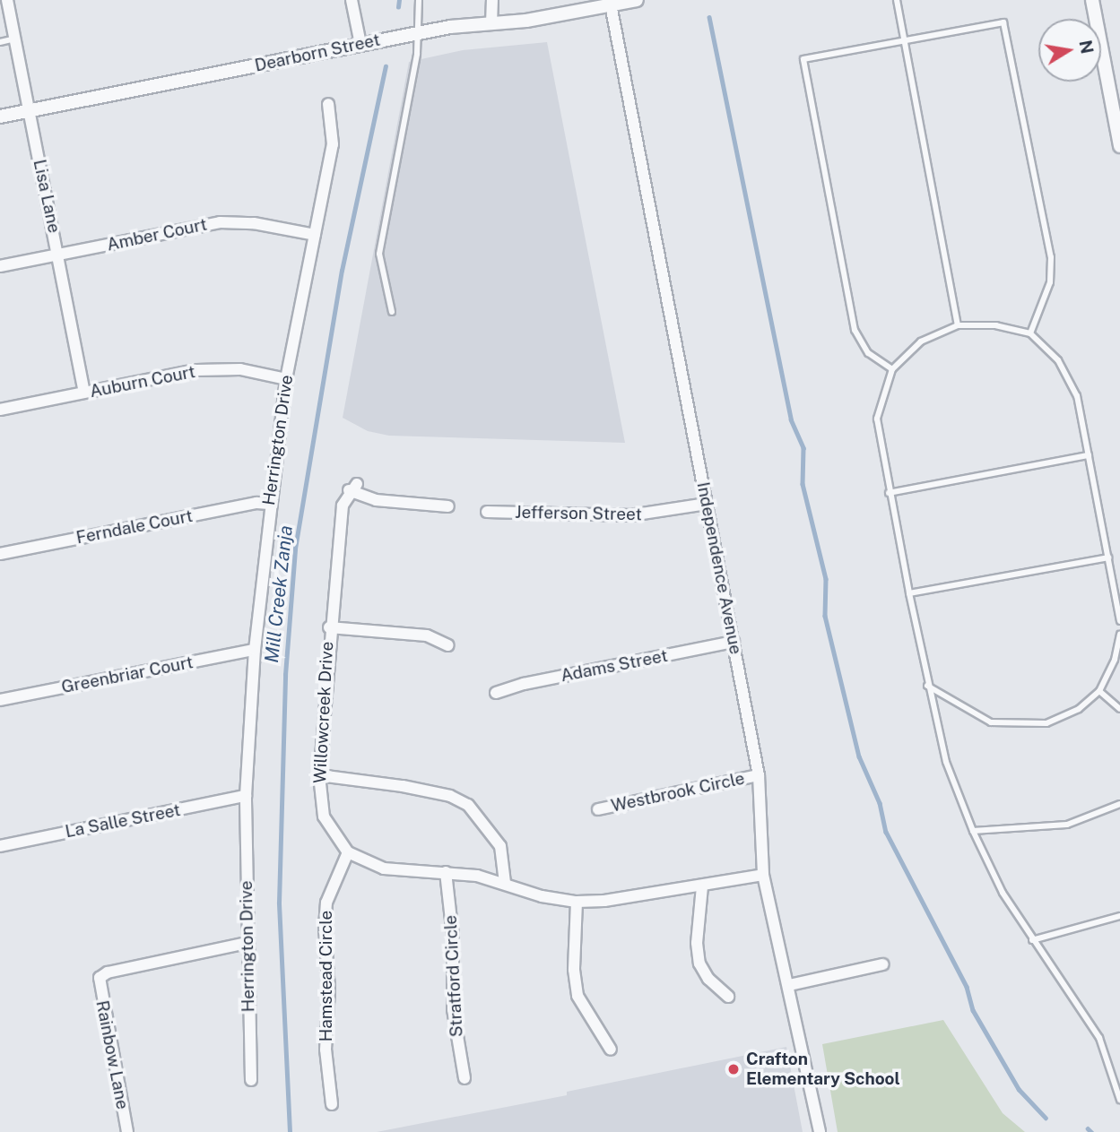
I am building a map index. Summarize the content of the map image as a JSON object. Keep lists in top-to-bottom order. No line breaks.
{"streets":{"street":["Dearborn Street","Lisa Lane","Amber Court","Auburn Court","Herrington Drive","Jefferson Street","Ferndale Court","Independence Avenue","Adams Street","Greenbriar Court","Willowcreek Drive","Westbrook Circle","La Salle Street","Hamstead Circle","Stratford Circle","Rainbow Lane"]},"crossings":[["Dearborn Street","Lisa Lane"],["Dearborn Street","Independence Avenue"],["Lisa Lane","Amber Court"],["Lisa Lane","Auburn Court"],["Amber Court","Herrington Drive"],["Auburn Court","Herrington Drive"],["Herrington Drive","Ferndale Court"],["Herrington Drive","Greenbriar Court"],["Herrington Drive","La Salle Street"],["Herrington Drive","Rainbow Lane"],["Jefferson Street","Independence Avenue"],["Independence Avenue","Adams Street"],["Independence Avenue","Westbrook Circle"],["Willowcreek Drive","Hamstead Circle"]],"water":["Mill Creek Zanja"],"places":["Crafton Elementary School"],"north":"right"}
